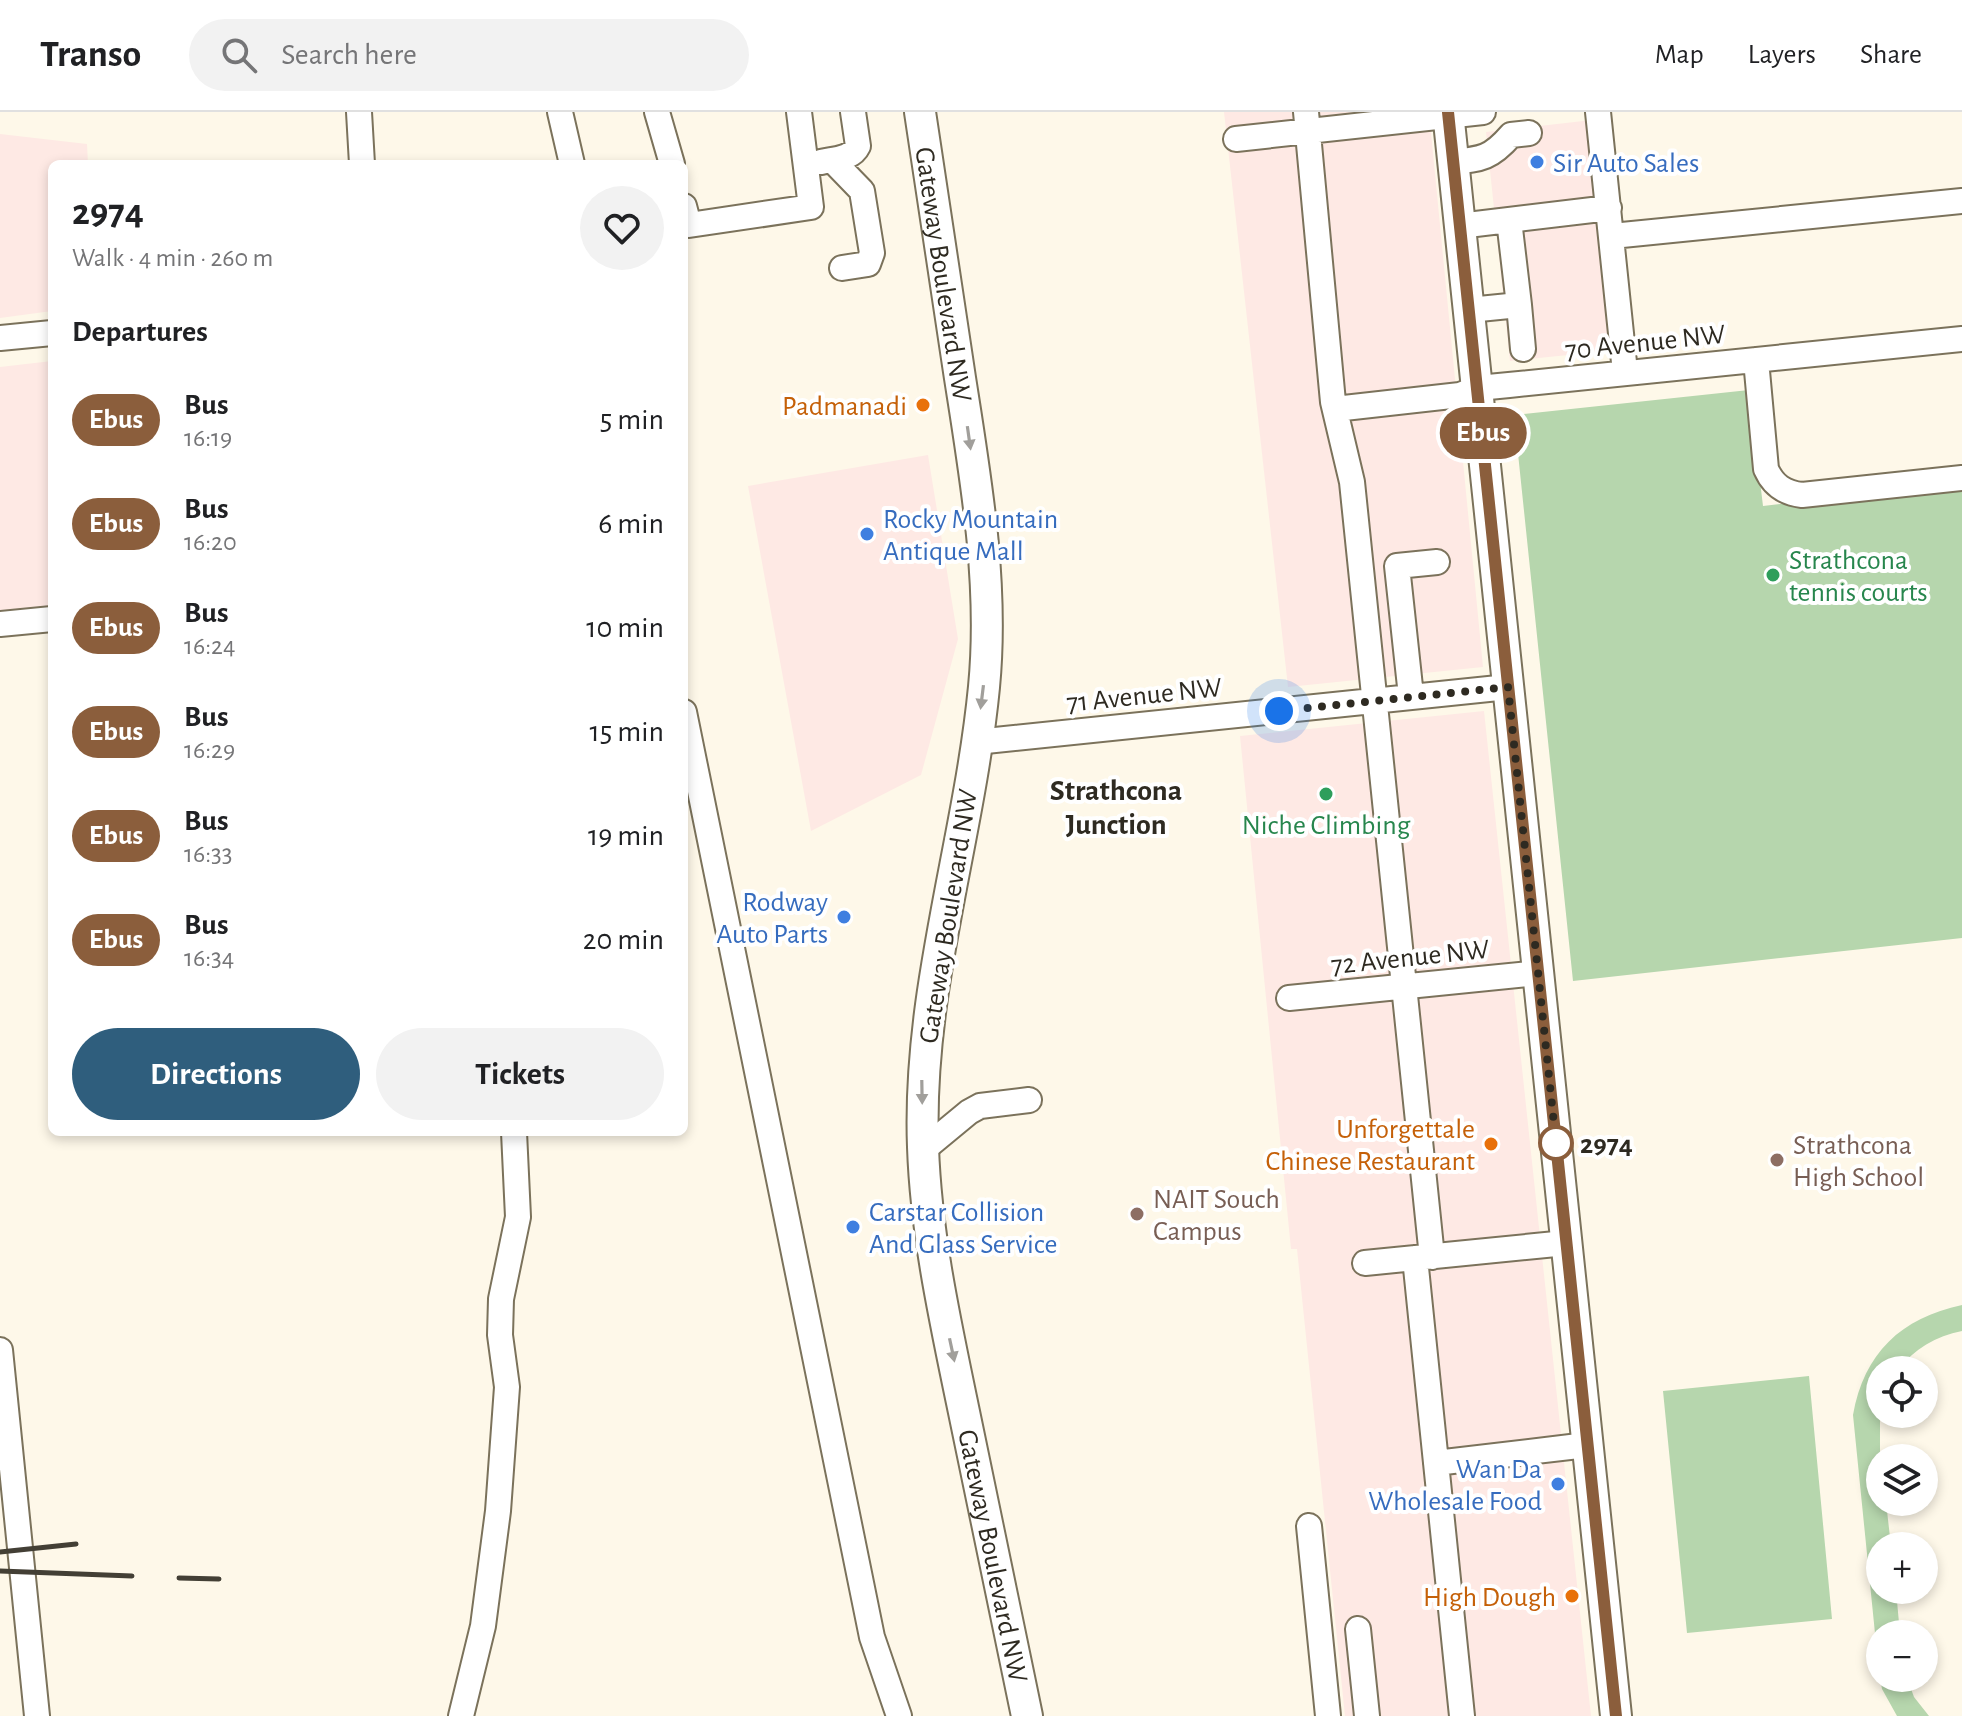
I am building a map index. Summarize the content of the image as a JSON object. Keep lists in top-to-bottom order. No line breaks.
{"streets":{"main road":["Gateway Boulevard NW"],"street":["70 Avenue NW","71 Avenue NW","72 Avenue NW"]},"crossings":[["Gateway Boulevard NW","71 Avenue NW"]],"one_way":["Gateway Boulevard NW"],"districts":["Strathcona Junction"],"places":["Sir Auto Sales","Padmanadi","Rocky Mountain Antique Mall","Strathcona tennis courts","Niche Climbing","Rodway Auto Parts","2974","Unforgettale Chinese Restaurant","Strathcona High School","NAIT Souch Campus","Carstar Collision And Glass Service","Wan Da Wholesale Food","High Dough"],"lines":["bus line Ebus"],"page":{"header":"Transo","search":"Search here","nav":["Map","Layers","Share"],"on_map":"Ebus","heading":[["2974","Walk · 4 min · 260 m"],"Departures"],"list":[{"mark":"Ebus","name":"Bus","note":"16:19","value":"5 min"},{"mark":"Ebus","name":"Bus","note":"16:20","value":"6 min"},{"mark":"Ebus","name":"Bus","note":"16:24","value":"10 min"},{"mark":"Ebus","name":"Bus","note":"16:29","value":"15 min"},{"mark":"Ebus","name":"Bus","note":"16:33","value":"19 min"},{"mark":"Ebus","name":"Bus","note":"16:34","value":"20 min"}],"buttons":["Directions","Tickets"],"map_buttons":["+","−"]}}
